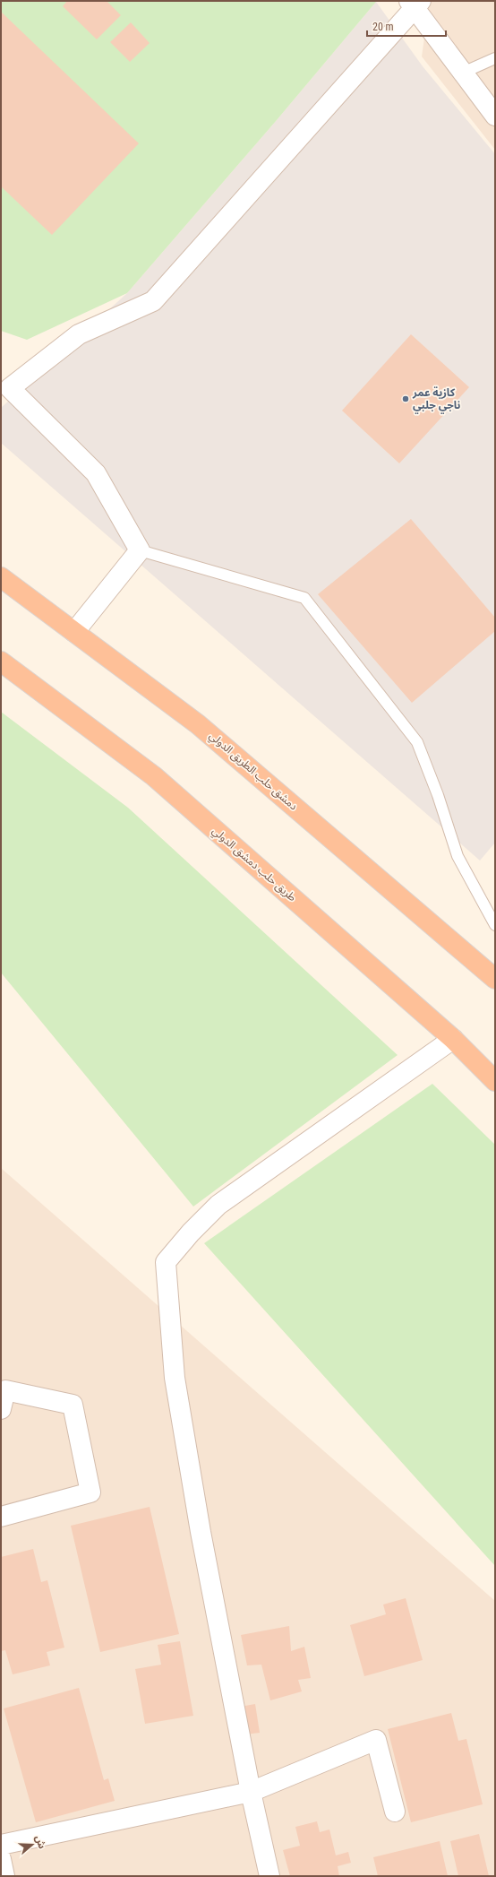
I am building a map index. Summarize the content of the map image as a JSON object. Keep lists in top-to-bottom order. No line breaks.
{"streets":{"highway":["دمشق حلب الطريق الدولي","طريق حلب دمشق الدولي"]},"places":["كازية عمر ناجي جلبي"],"scale_bar":"20 m","north":"right"}
